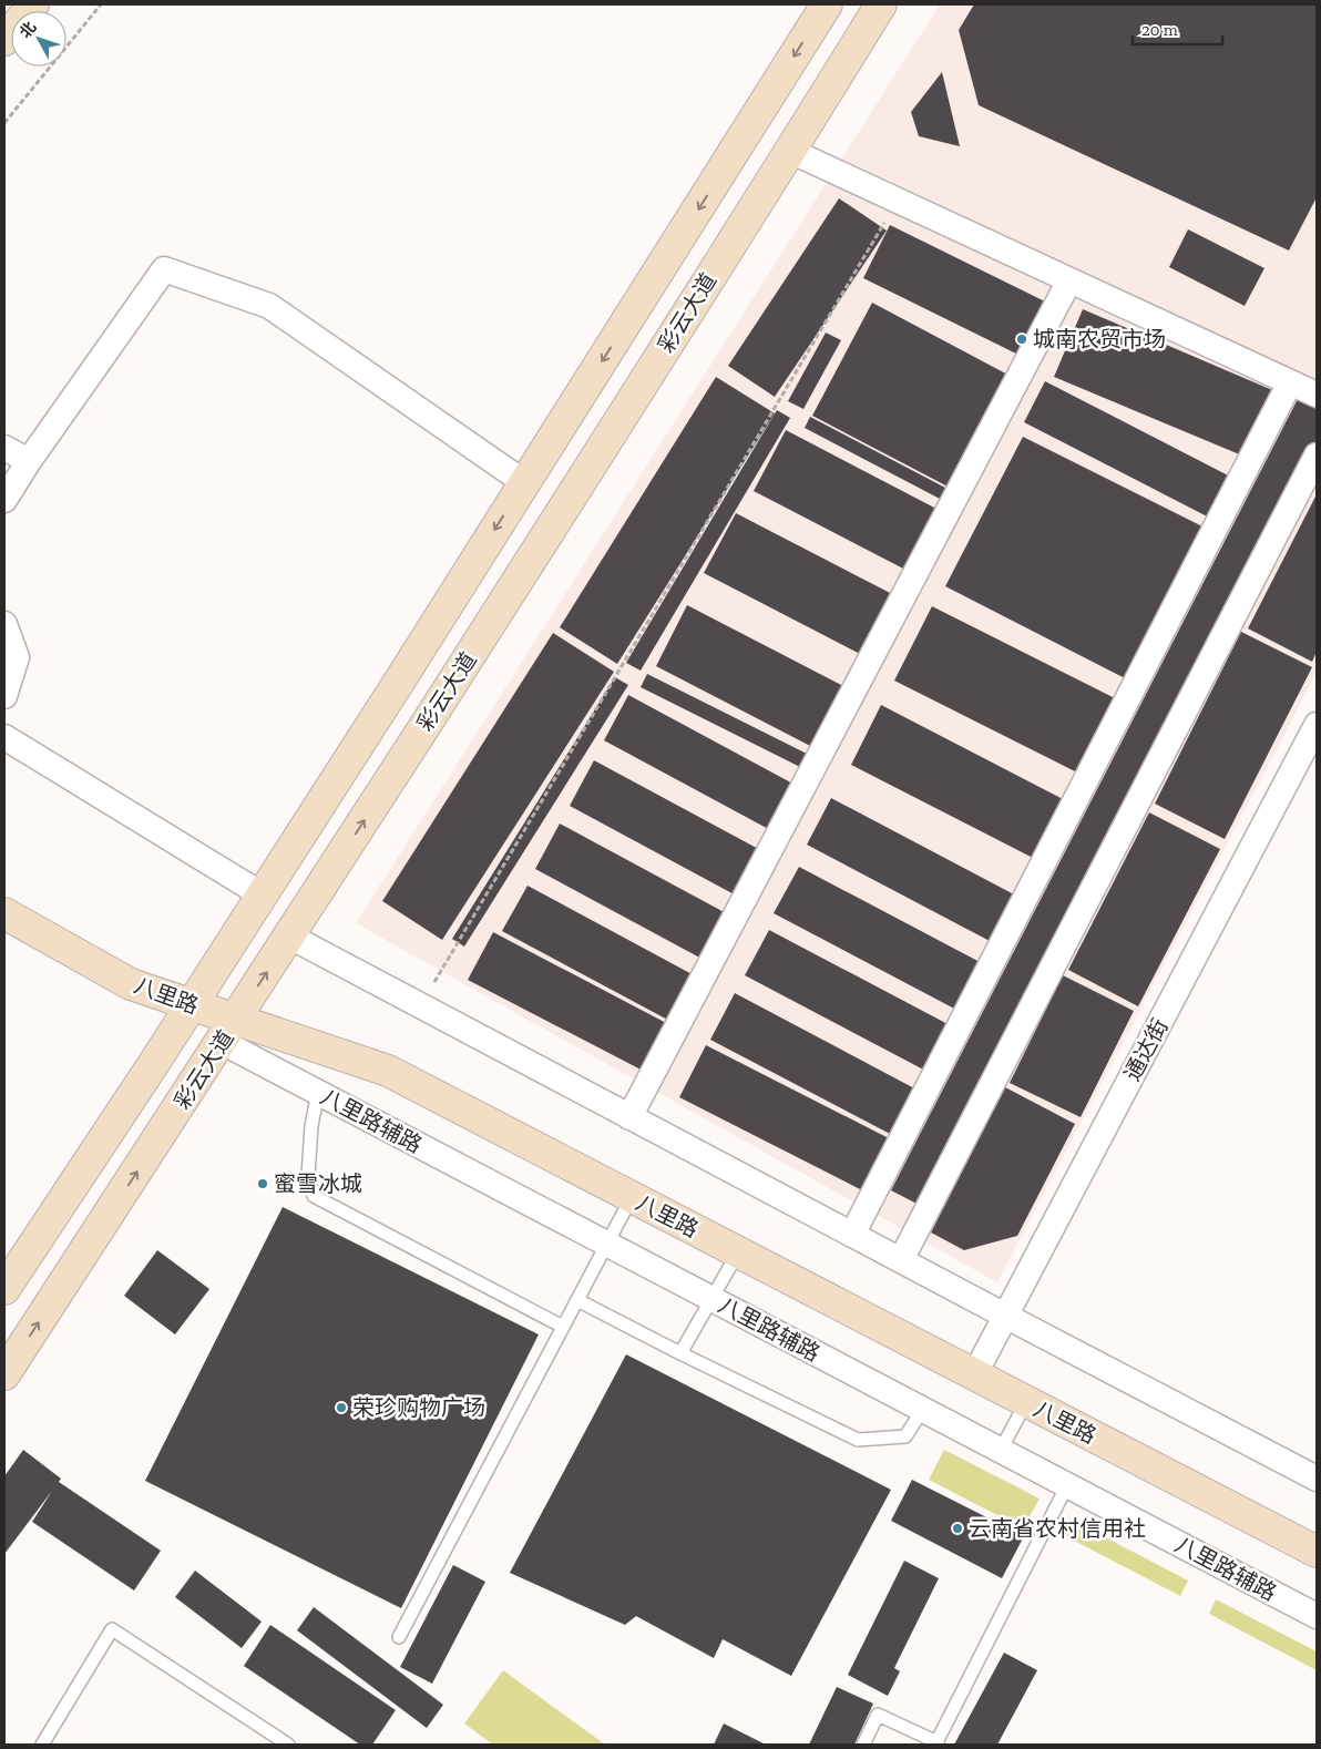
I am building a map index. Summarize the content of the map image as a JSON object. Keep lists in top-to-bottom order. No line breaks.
{"streets":{"main road":["彩云大道","八里路"],"street":["通达街","八里路辅路"]},"crossings":[["彩云大道","八里路"],["彩云大道","八里路辅路"],["八里路","通达街"],["八里路","八里路辅路"]],"places":["城南农贸市场","蜜雪冰城","荣珍购物广场","云南省农村信用社"],"scale_bar":"20 m","north":"top left"}
